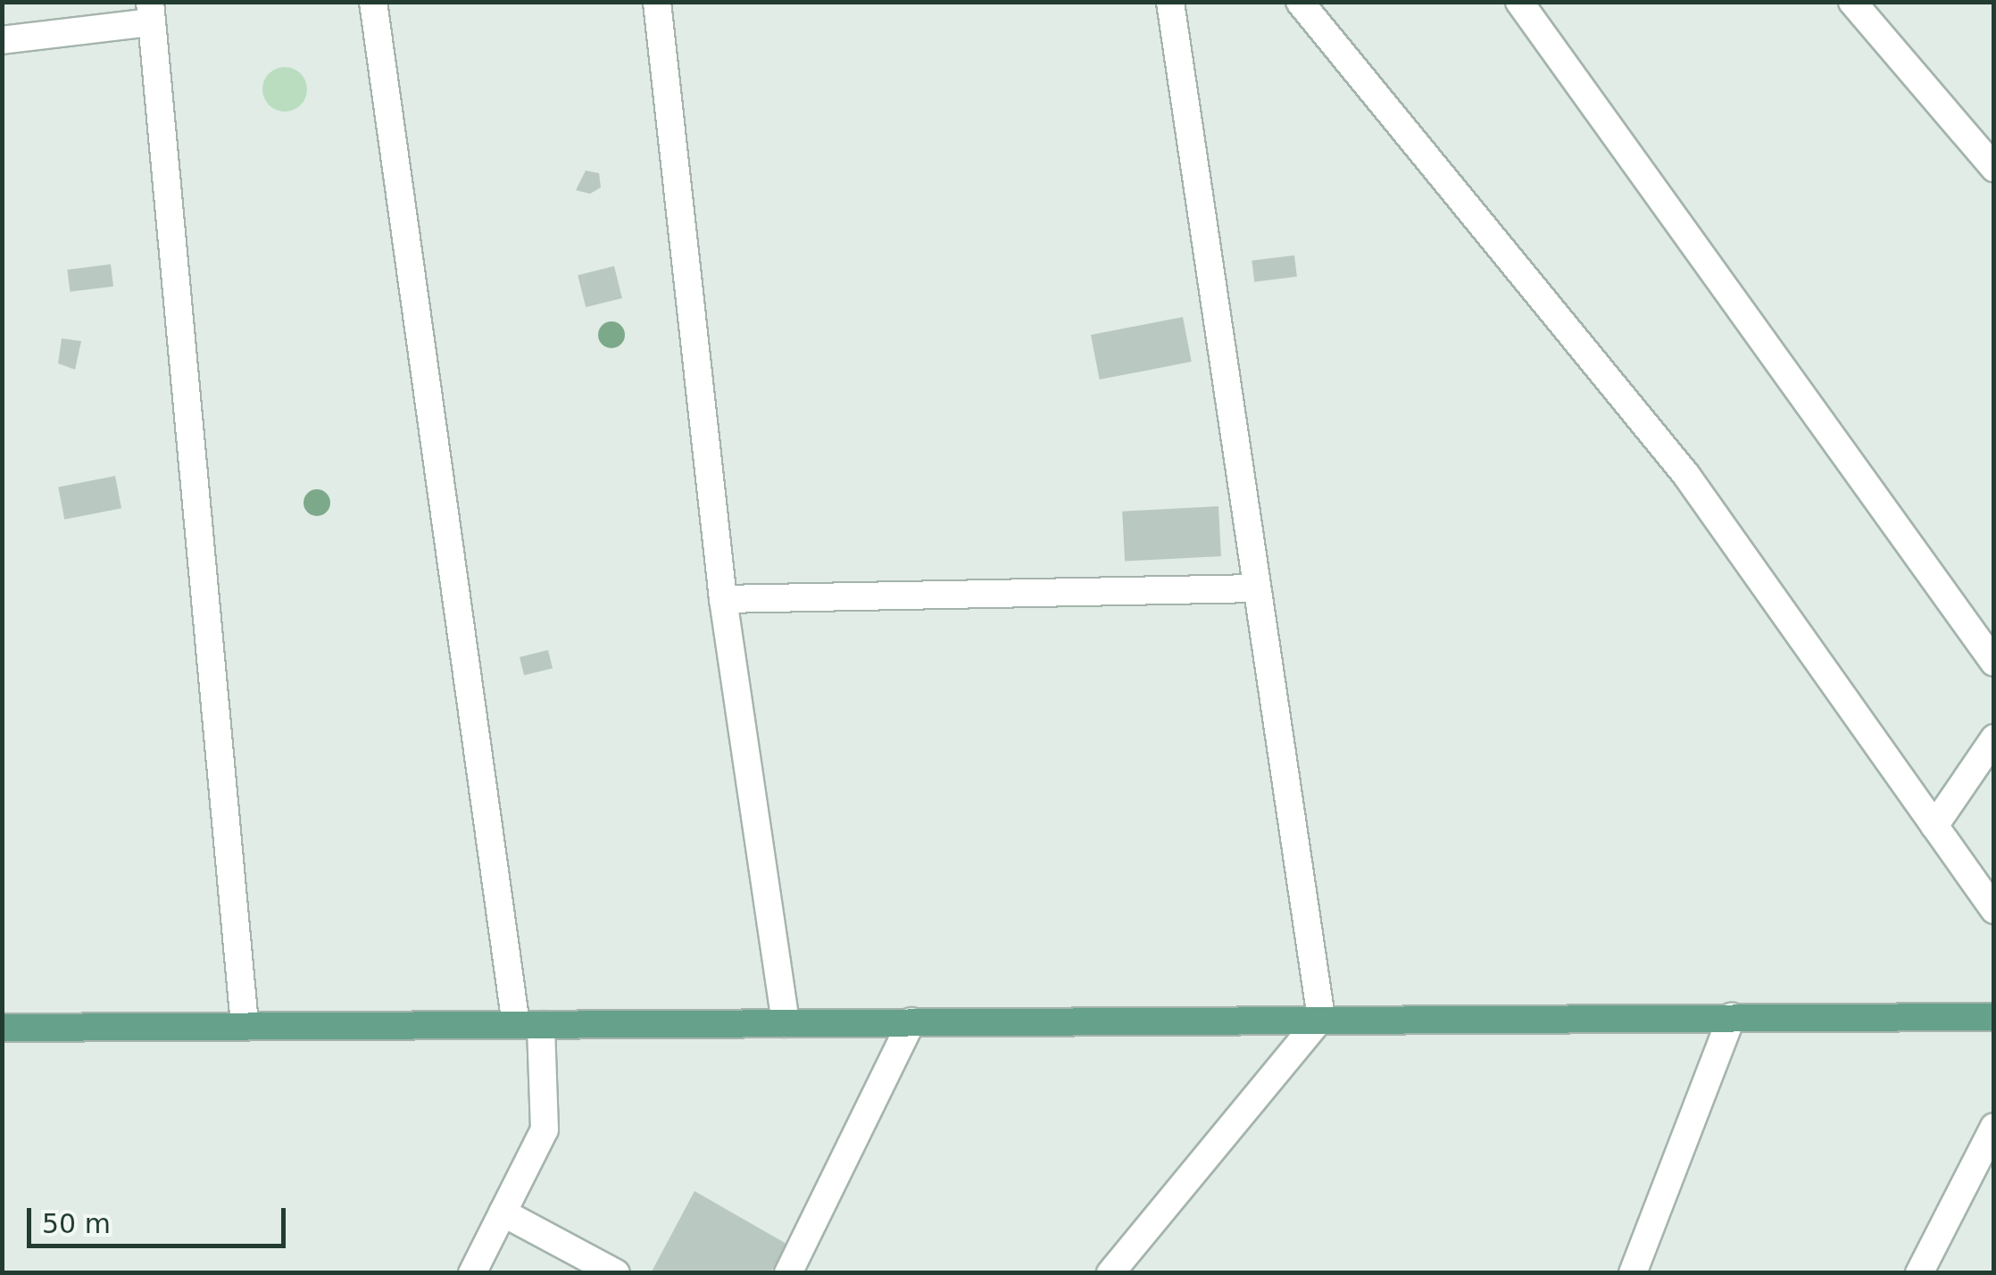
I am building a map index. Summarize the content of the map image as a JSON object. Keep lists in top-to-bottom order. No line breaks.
{"scale_bar":"50 m"}
